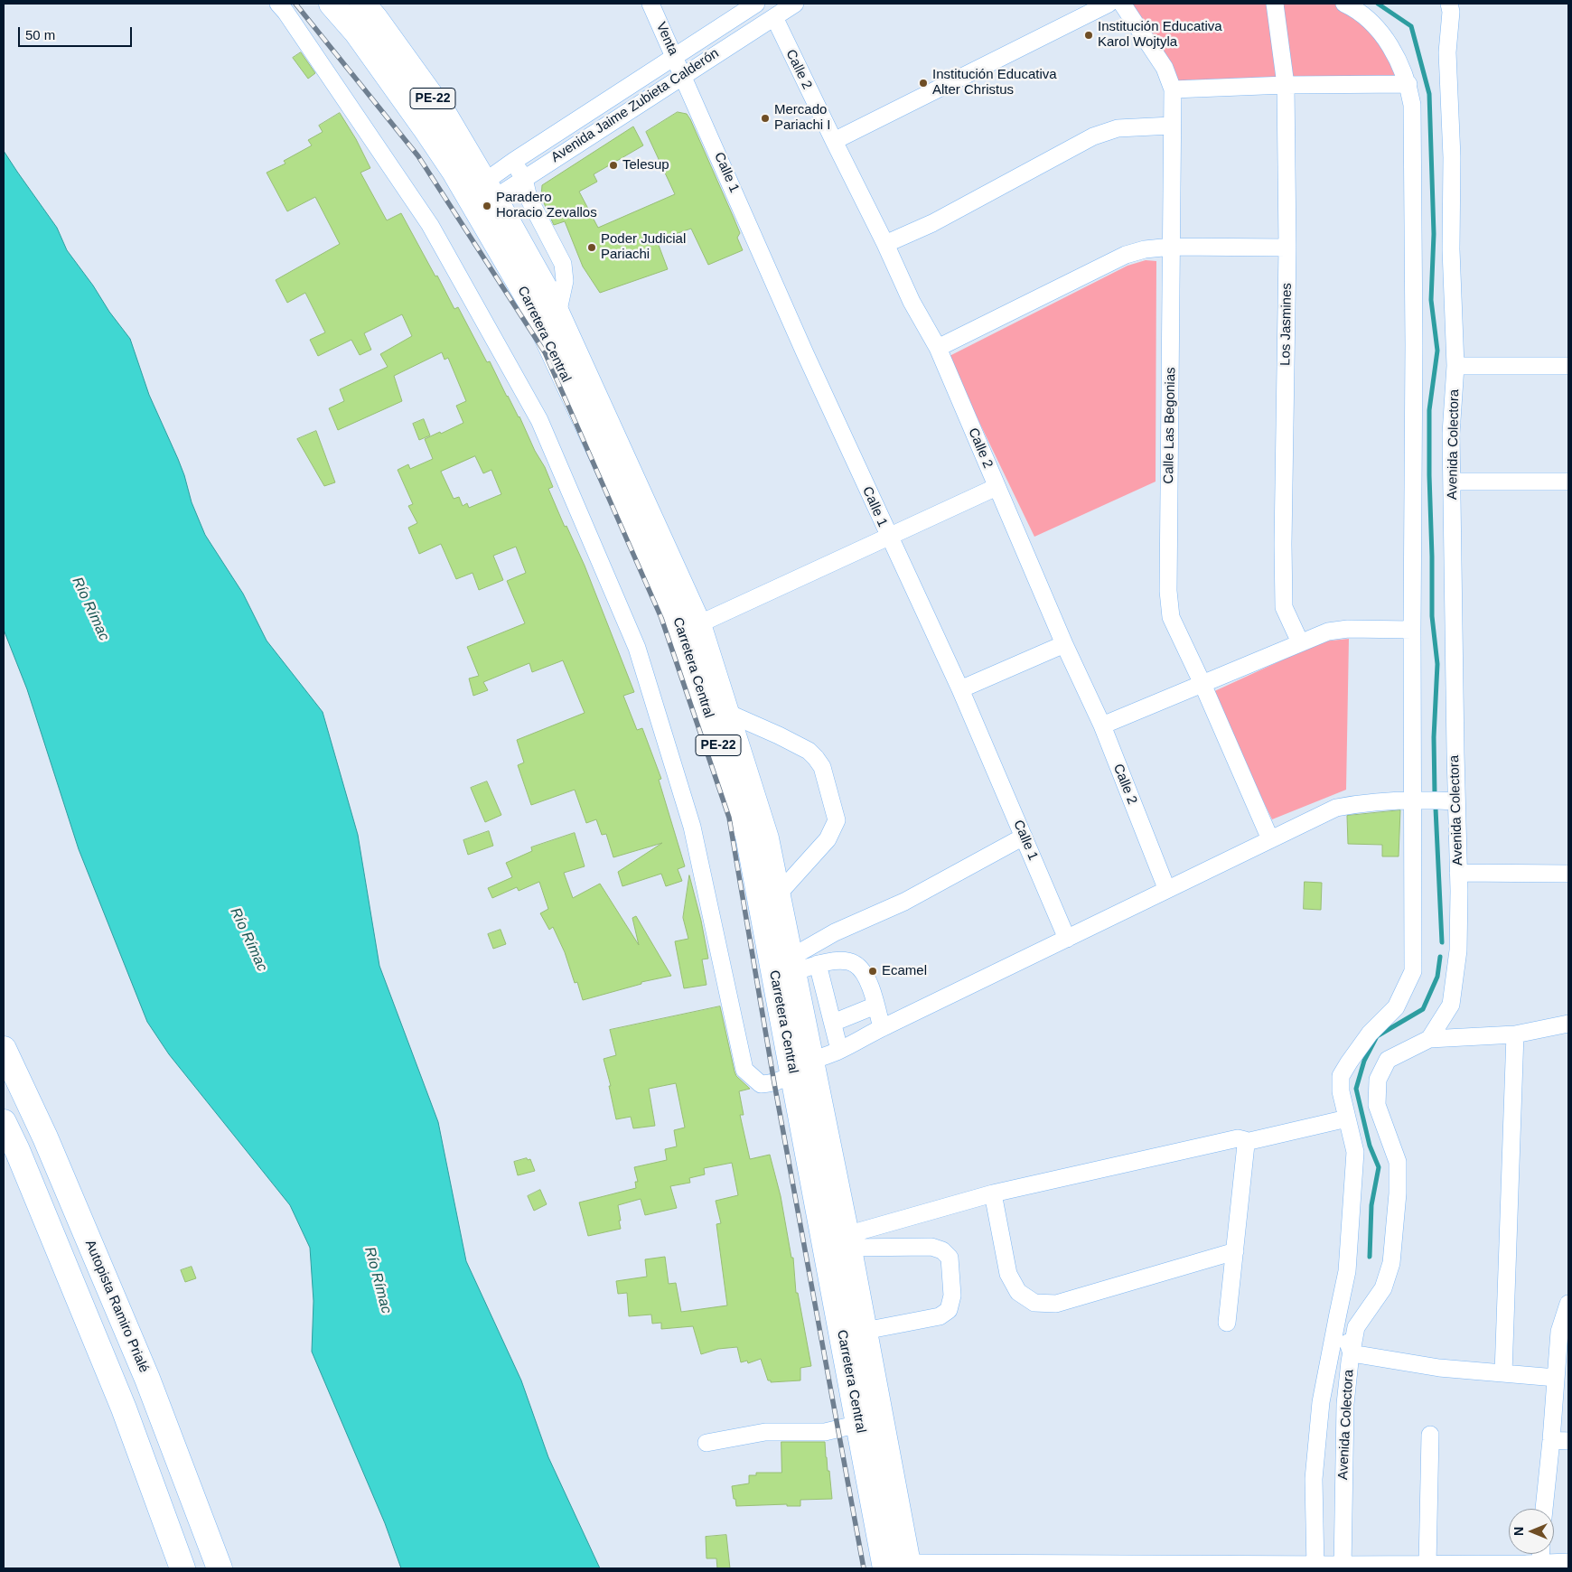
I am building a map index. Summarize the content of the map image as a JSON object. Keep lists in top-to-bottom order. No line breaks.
{"streets":{"highway":["PE-22","Carretera Central","Autopista Ramiro Prialé"],"street":["Venta","Calle 2","Avenida Jaime Zubieta Calderón","Calle 1","Los Jasmines","Calle Las Begonias","Avenida Colectora"]},"crossings":[["Venta","Avenida Jaime Zubieta Calderón"],["Venta","Calle 1"],["Calle 2","Avenida Jaime Zubieta Calderón"],["Avenida Jaime Zubieta Calderón","Calle 1"],["Avenida Jaime Zubieta Calderón","Carretera Central"]],"water":["Río Rímac"],"places":["Institución Educativa Karol Wojtyla","Institución Educativa Alter Christus","Mercado Pariachi I","Telesup","Paradero Horacio Zevallos","Poder Judicial Pariachi","Ecamel"],"scale_bar":"50 m","north":"left"}
